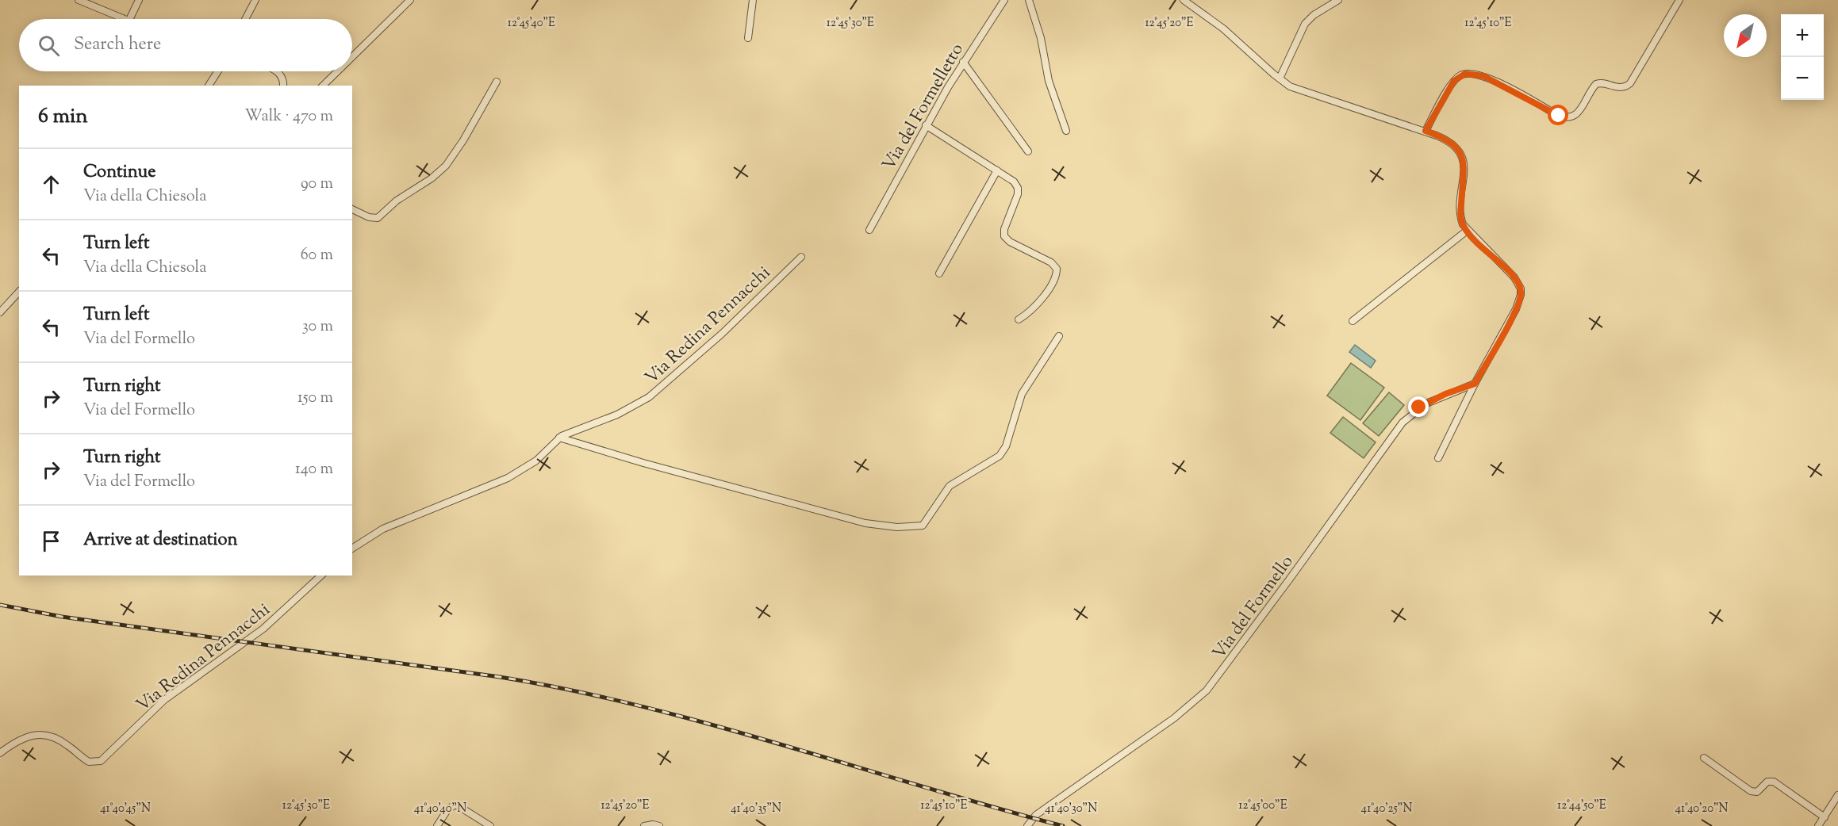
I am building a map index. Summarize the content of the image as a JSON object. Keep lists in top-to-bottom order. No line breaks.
{"streets":{"street":["Via del Formelletto","Via Redina Pennacchi","Via del Formello"]},"north":"bottom left","page":{"map_buttons":["+","−"],"search":"Search here","heading":["6 min","Walk · 470 m"],"list":[["Continue","Via della Chiesola","90 m"],["Turn left","Via della Chiesola","60 m"],["Turn left","Via del Formello","30 m"],["Turn right","Via del Formello","150 m"],["Turn right","Via del Formello","140 m"],"Arrive at destination"]},"coordinates":["12°45'40\"E","12°45'30\"E","12°45'20\"E","12°45'10\"E","12°45'00\"E","12°44'50\"E","41°40'45\"N","41°40'40\"N","41°40'35\"N","41°40'30\"N","41°40'25\"N","41°40'20\"N"]}
